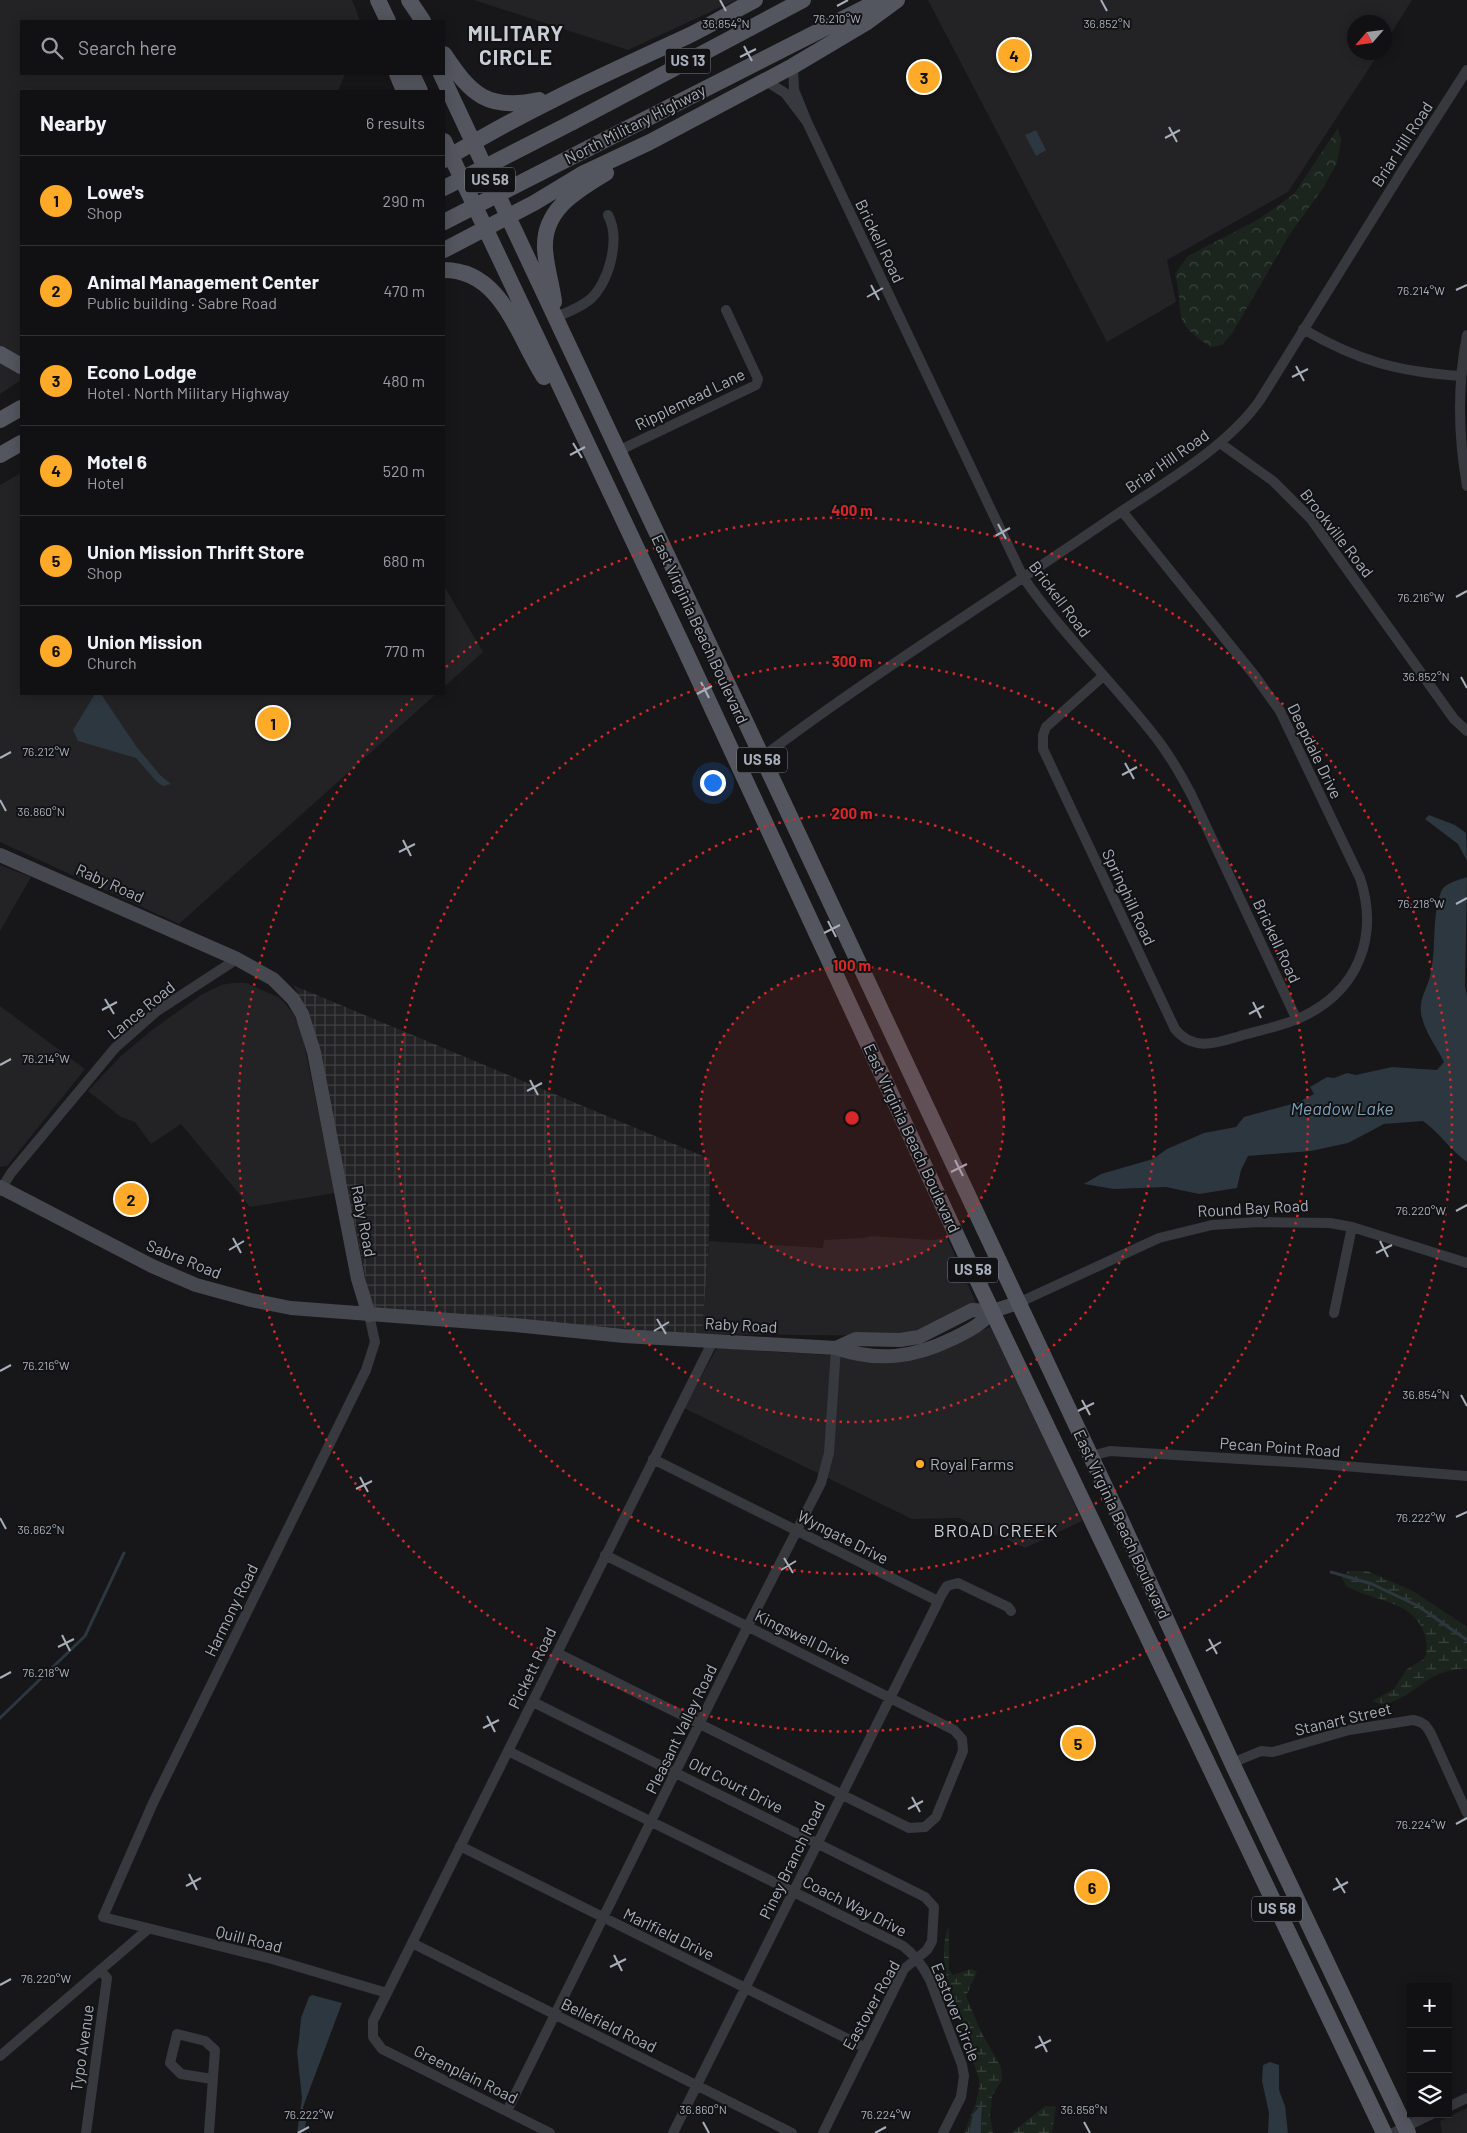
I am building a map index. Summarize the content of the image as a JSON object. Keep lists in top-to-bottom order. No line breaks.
{"streets":{"main road":["US 13","North Military Highway","US 58","East Virginia Beach Boulevard"],"street":["Briar Hill Road","Brickell Road","Ripplemead Lane","Brookville Road","Deepdale Drive","Raby Road","Springhill Road","Lance Road","Round Bay Road","Sabre Road","Pecan Point Road","Wyngate Drive","Harmony Road","Kingswell Drive","Pickett Road","Stanart Street","Pleasant Valley Road","Old Court Drive","Piney Branch Road","Coach Way Drive","Marlfield Drive","Quill Road","Eastover Road","Eastover Circle","Bellefield Road","Typo Avenue","Greenplain Road"]},"crossings":[["Briar Hill Road","Brickell Road"],["Briar Hill Road","Brookville Road"],["Briar Hill Road","East Virginia Beach Boulevard"],["Briar Hill Road","Deepdale Drive"],["Brickell Road","Deepdale Drive"],["Brickell Road","Springhill Road"],["Ripplemead Lane","East Virginia Beach Boulevard"],["East Virginia Beach Boulevard","Raby Road"],["East Virginia Beach Boulevard","Round Bay Road"],["East Virginia Beach Boulevard","Pecan Point Road"],["East Virginia Beach Boulevard","Stanart Street"],["Deepdale Drive","Springhill Road"],["Raby Road","Lance Road"],["Raby Road","Round Bay Road"],["Raby Road","Sabre Road"],["Raby Road","Harmony Road"],["Raby Road","Pickett Road"],["Raby Road","Pleasant Valley Road"],["Lance Road","Sabre Road"],["Sabre Road","Harmony Road"],["Wyngate Drive","Pickett Road"],["Wyngate Drive","Pleasant Valley Road"],["Wyngate Drive","Piney Branch Road"],["Harmony Road","Quill Road"],["Kingswell Drive","Pickett Road"],["Kingswell Drive","Pleasant Valley Road"],["Kingswell Drive","Piney Branch Road"],["Pickett Road","Old Court Drive"],["Pickett Road","Coach Way Drive"],["Pickett Road","Marlfield Drive"],["Pickett Road","Quill Road"],["Pickett Road","Bellefield Road"],["Pickett Road","Greenplain Road"],["Pleasant Valley Road","Old Court Drive"],["Pleasant Valley Road","Coach Way Drive"],["Pleasant Valley Road","Marlfield Drive"],["Pleasant Valley Road","Bellefield Road"],["Pleasant Valley Road","Greenplain Road"],["Old Court Drive","Piney Branch Road"],["Old Court Drive","Eastover Road"],["Piney Branch Road","Coach Way Drive"],["Piney Branch Road","Marlfield Drive"],["Piney Branch Road","Eastover Road"],["Piney Branch Road","Bellefield Road"],["Coach Way Drive","Eastover Road"],["Coach Way Drive","Eastover Circle"],["Marlfield Drive","Eastover Road"],["Quill Road","Typo Avenue"],["Eastover Road","Eastover Circle"]],"districts":["MILITARY CIRCLE","BROAD CREEK"],"water":["Meadow Lake"],"places":["Royal Farms"],"north":"bottom left","page":{"search":"Search here","pins":["4","3","1","2","5","6"],"heading":["Nearby","6 results"],"list":[{"mark":"1","name":"Lowe's","note":"Shop","value":"290 m"},{"mark":"2","name":"Animal Management Center","note":"Public building · Sabre Road","value":"470 m"},{"mark":"3","name":"Econo Lodge","note":"Hotel · North Military Highway","value":"480 m"},{"mark":"4","name":"Motel 6","note":"Hotel","value":"520 m"},{"mark":"5","name":"Union Mission Thrift Store","note":"Shop","value":"680 m"},{"mark":"6","name":"Union Mission","note":"Church","value":"770 m"}],"map_buttons":["+","−"]},"coordinates":["76.210°W","36.854°N","36.852°N","76.214°W","76.216°W","76.212°W","36.860°N","76.218°W","76.220°W","76.222°W","36.862°N","76.224°W","36.858°N"],"rings":["400 m","300 m","200 m","100 m"]}
